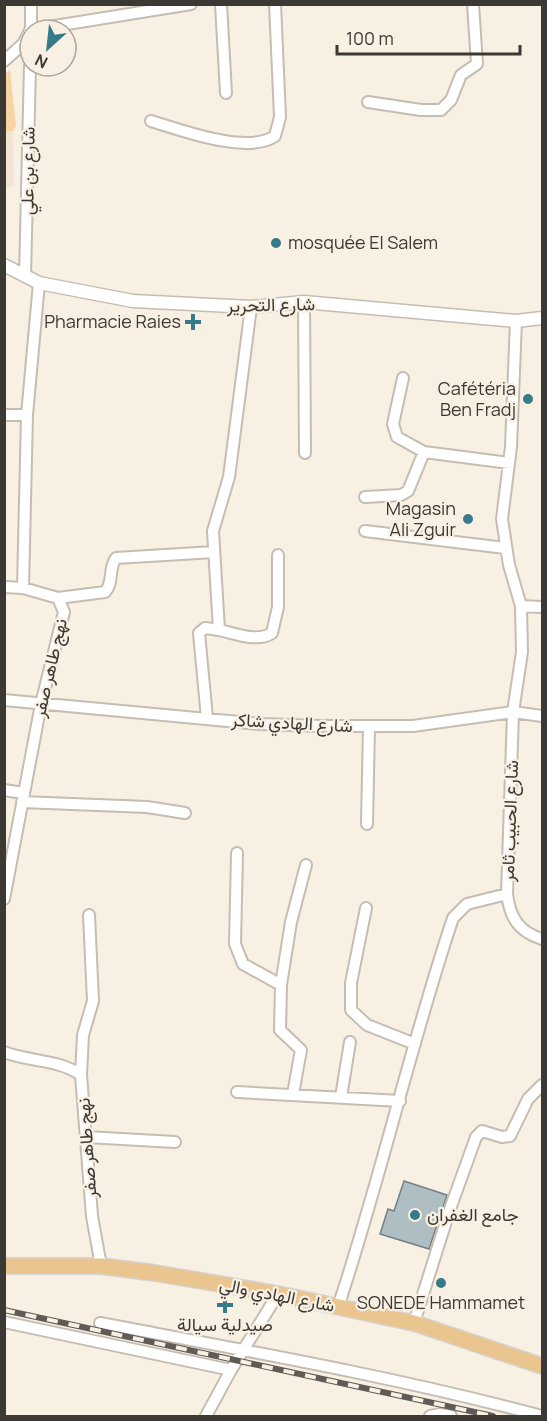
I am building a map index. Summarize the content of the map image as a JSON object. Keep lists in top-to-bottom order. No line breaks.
{"streets":{"main road":["شارع الهادي والي"],"street":["شارع بن علي","شارع التحرير","نهج طاهر صفر","شارع الهادي شاكر","شارع الحبيب ثامر"]},"crossings":[["شارع بن علي","شارع التحرير"],["شارع التحرير","شارع الحبيب ثامر"],["نهج طاهر صفر","شارع الهادي شاكر"],["نهج طاهر صفر","شارع الهادي والي"],["شارع الهادي شاكر","شارع الحبيب ثامر"],["شارع الحبيب ثامر","شارع الهادي والي"]],"places":{"other":["mosquée El Salem","Cafétéria Ben Fradj","Magasin Ali Zguir","جامع الغفران","SONEDE Hammamet"],"health":["Pharmacie Raies","صيدلية سيالة"]},"scale_bar":"100 m","north":"bottom left"}
